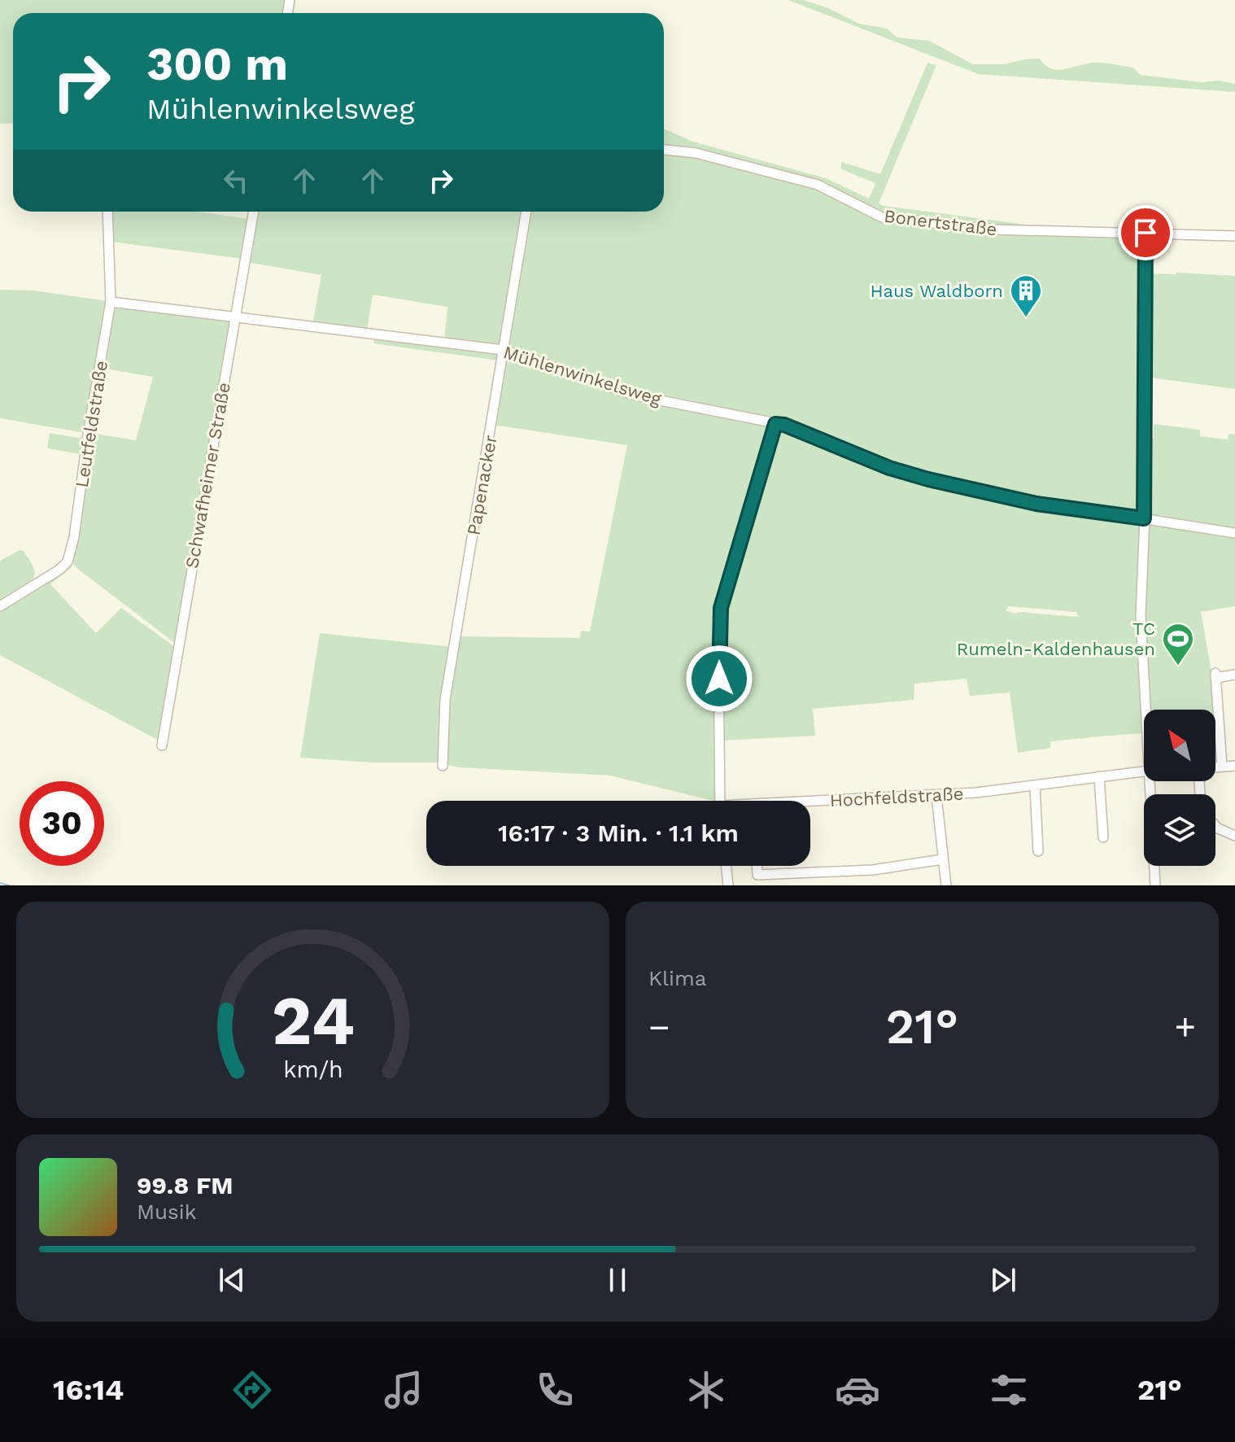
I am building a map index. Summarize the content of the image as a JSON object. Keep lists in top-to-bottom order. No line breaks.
{"streets":{"street":["Bonertstraße","Mühlenwinkelsweg","Leutfeldstraße","Schwafheimer Straße","Papenacker","Hochfeldstraße"]},"crossings":[["Mühlenwinkelsweg","Leutfeldstraße"],["Mühlenwinkelsweg","Schwafheimer Straße"],["Mühlenwinkelsweg","Papenacker"]],"places":{"building":["Haus Waldborn"],"sports":["TC Rumeln-Kaldenhausen"]},"north":"top left","page":{"turn":["300 m","Mühlenwinkelsweg"],"limit":"30","trip":"16:17 · 3 Min. · 1.1 km","tile":"Klima","heat":["−","21°","+"],"song":["99.8 FM","Musik"],"tabs":["16:14","21°"],"gauge":["24","km/h"]}}
